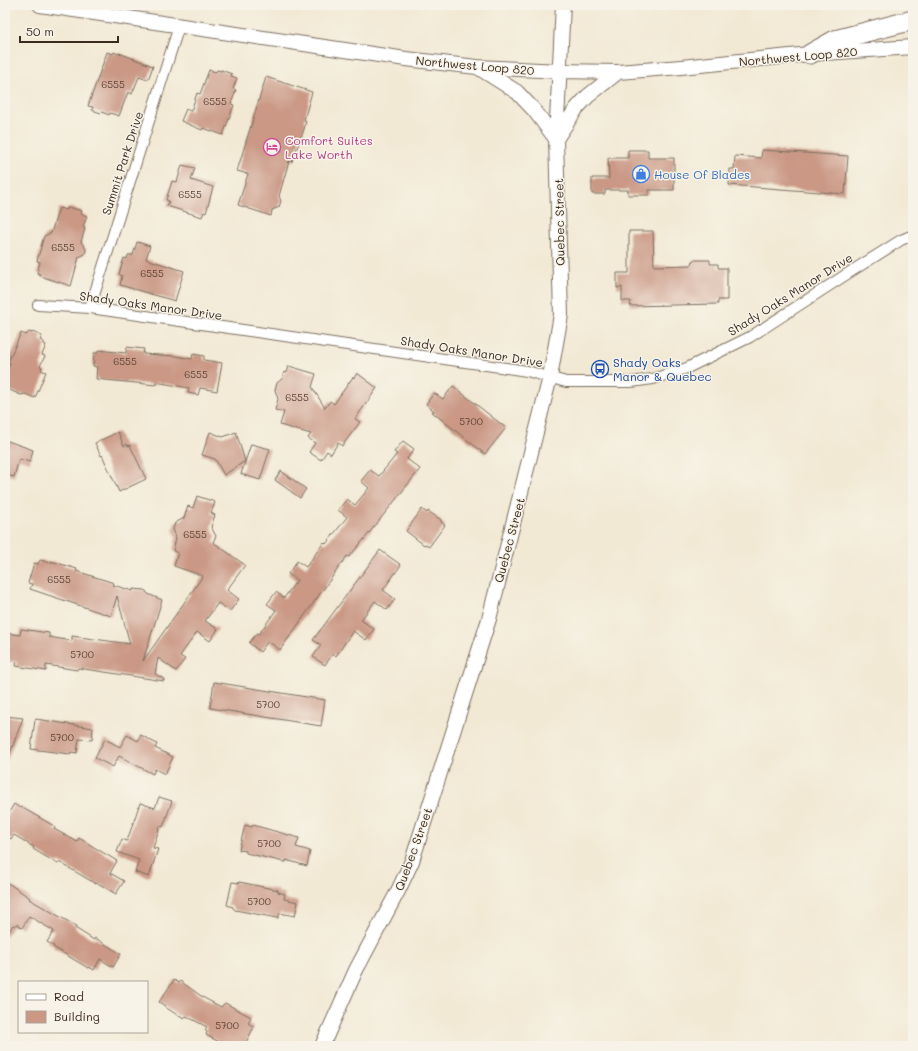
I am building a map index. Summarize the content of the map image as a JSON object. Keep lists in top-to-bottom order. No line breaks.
{"streets":{"main road":["Northwest Loop 820","Quebec Street"],"street":["Summit Park Drive","Shady Oaks Manor Drive"]},"crossings":[["Northwest Loop 820","Summit Park Drive"],["Northwest Loop 820","Quebec Street"],["Summit Park Drive","Shady Oaks Manor Drive"],["Quebec Street","Shady Oaks Manor Drive"]],"places":{"hotel":["Comfort Suites Lake Worth"],"shop":["House Of Blades"],"bus stop":["Shady Oaks Manor & Quebec"]},"house_numbers":["6555","6555","6555","6555","6555","6555","6555","6555","5700","6555","6555","5700","5700","5700","5700","5700","5700"],"legend":["Road","Building"],"scale_bar":"50 m"}
